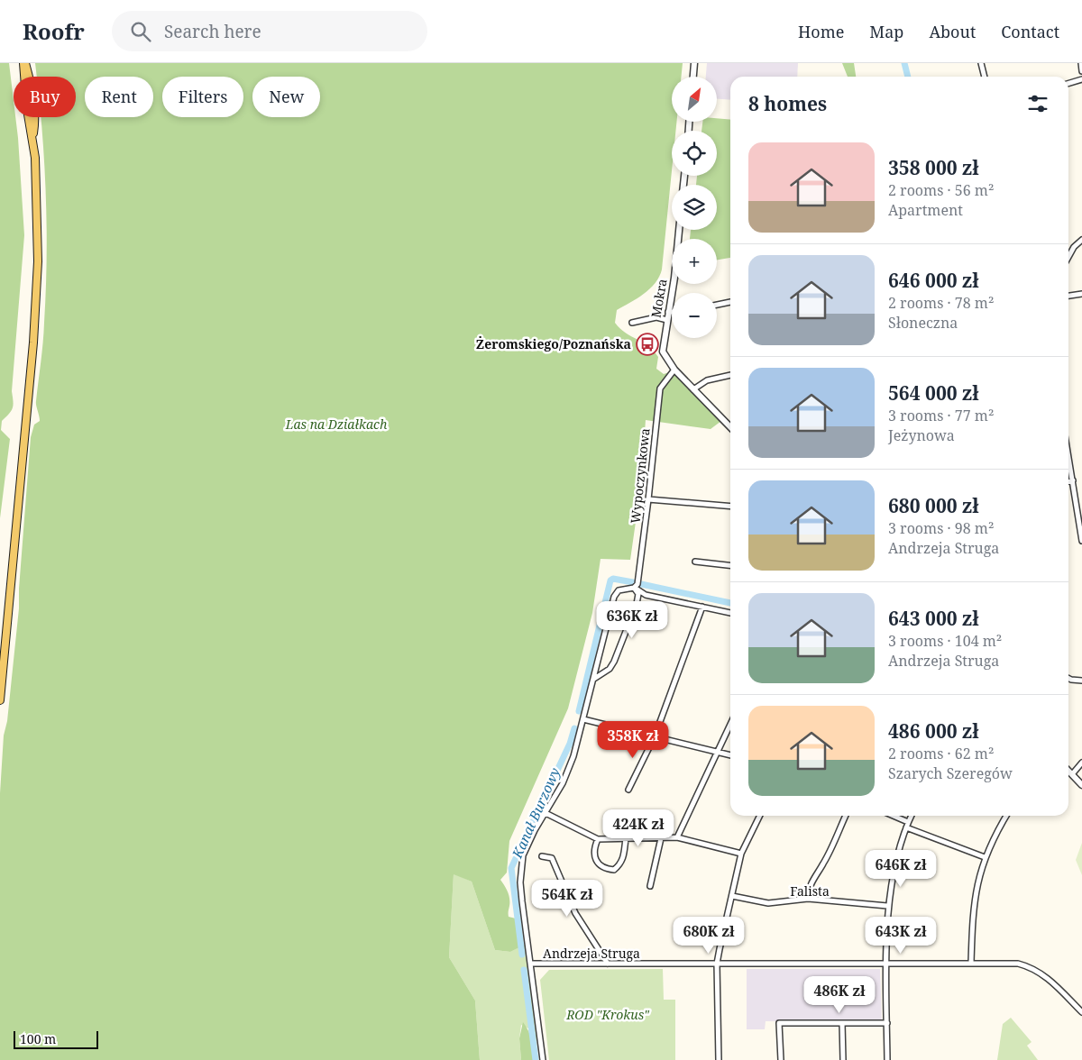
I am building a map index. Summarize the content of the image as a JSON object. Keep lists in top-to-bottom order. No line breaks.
{"streets":{"street":["Mokra","Wypoczynkowa","Falista","Andrzeja Struga"]},"crossings":[["Mokra","Wypoczynkowa"]],"water":["Kanał Burzowy"],"parks":["Las na Działkach","ROD \"Krokus\""],"places":{"bus stop":["Żeromskiego/Poznańska"]},"scale_bar":"100 m","north":"top right","page":{"header":"Roofr","search":"Search here","nav":["Home","Map","About","Contact"],"map_buttons":["+","−"],"chip":["Buy","Rent","Filters","New"],"heading":"8 homes","list":[{"name":"358 000 zł","note":"2 rooms · 56 m² · Apartment"},{"name":"646 000 zł","note":"2 rooms · 78 m² · Słoneczna"},{"name":"564 000 zł","note":"3 rooms · 77 m² · Jeżynowa"},{"name":"680 000 zł","note":"3 rooms · 98 m² · Andrzeja Struga"},{"name":"643 000 zł","note":"3 rooms · 104 m² · Andrzeja Struga"},{"name":"486 000 zł","note":"2 rooms · 62 m² · Szarych Szeregów"}],"price":["636K zł","358K zł","424K zł","646K zł","564K zł","680K zł","643K zł","486K zł"],"scale":"100 m"}}
